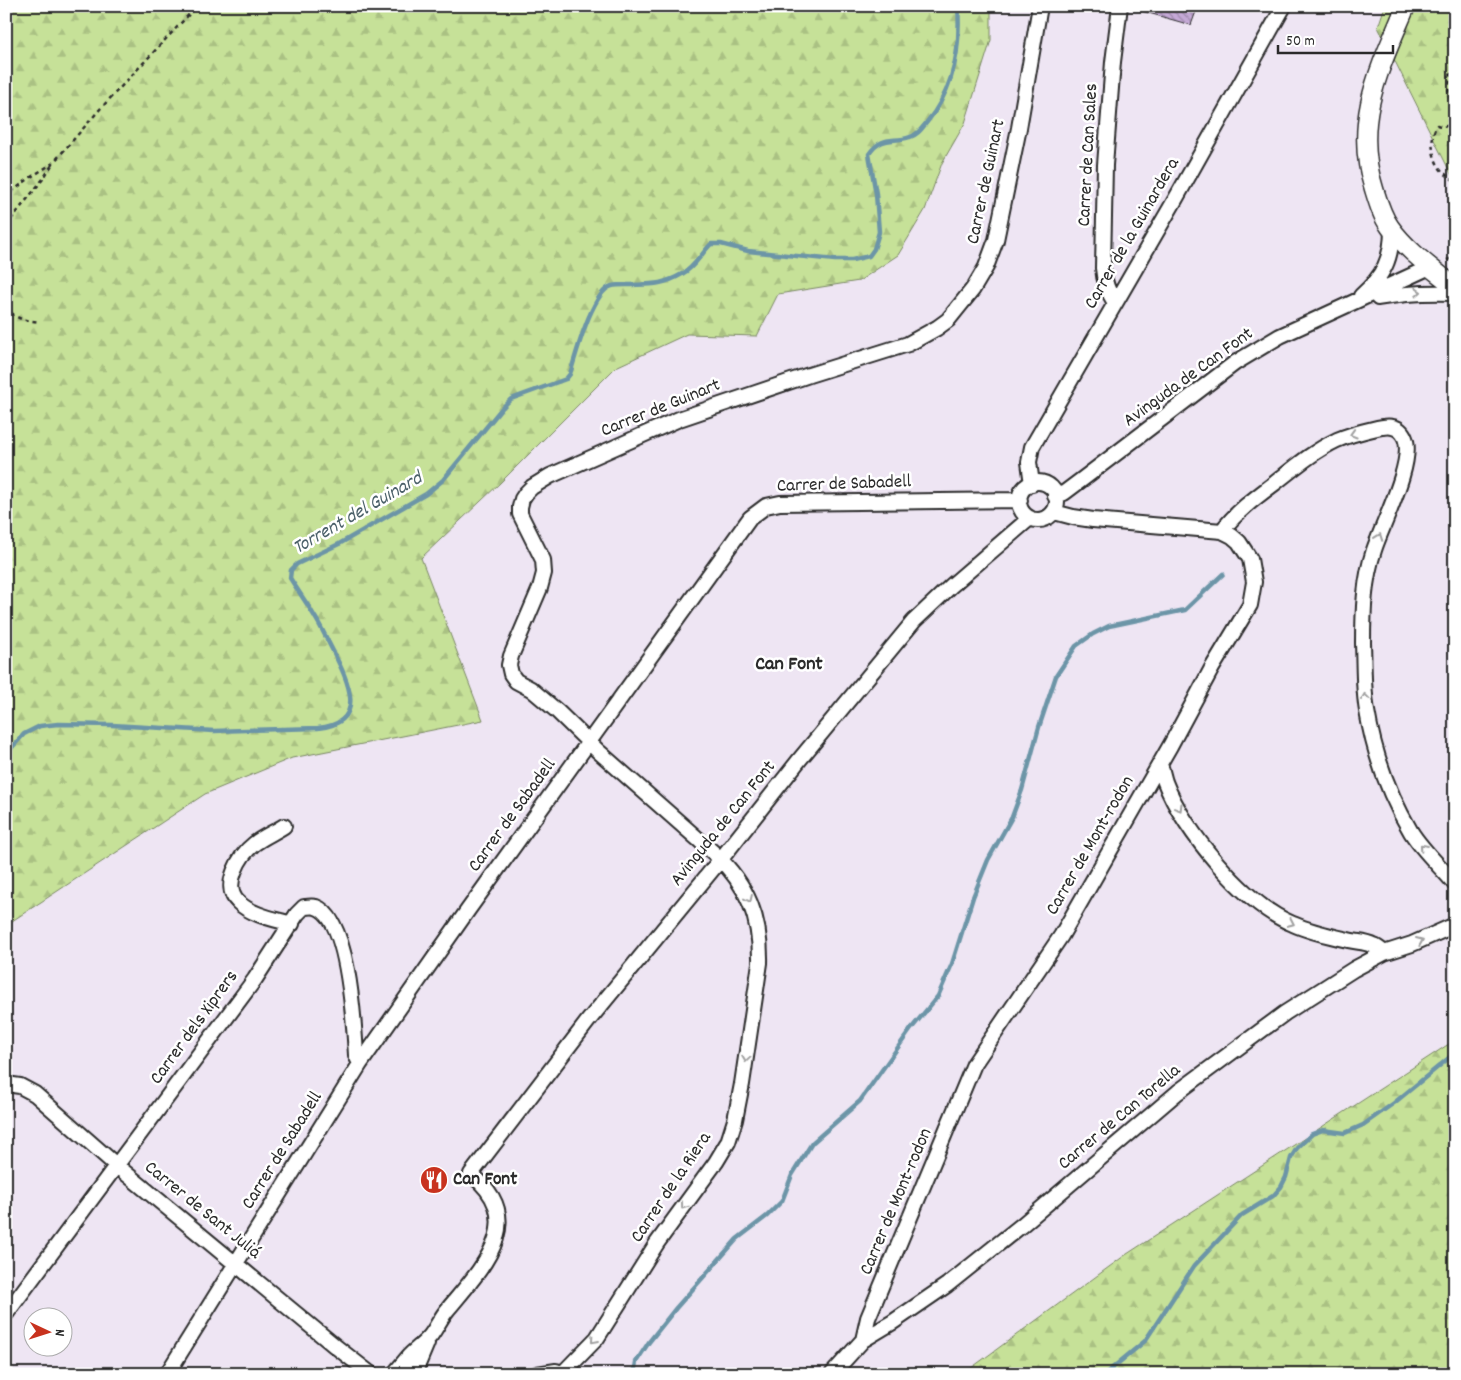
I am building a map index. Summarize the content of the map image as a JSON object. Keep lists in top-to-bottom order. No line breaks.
{"streets":{"street":["Carrer de Can Sales","Carrer de Guinart","Carrer de la Guinardera","Avinguda de Can Font","Carrer de Sabadell","Carrer de Mont-rodon","Carrer dels Xiprers","Carrer de Can Torella","Carrer de la Riera","Carrer de Sant Juliá"]},"crossings":[["Carrer de Can Sales","Carrer de la Guinardera"],["Carrer de Guinart","Avinguda de Can Font"],["Carrer de Guinart","Carrer de Sabadell"],["Carrer de Guinart","Carrer de la Riera"],["Carrer de la Guinardera","Avinguda de Can Font"],["Carrer de la Guinardera","Carrer de Sabadell"],["Avinguda de Can Font","Carrer de Sabadell"],["Avinguda de Can Font","Carrer de la Riera"],["Carrer de Sabadell","Carrer dels Xiprers"],["Carrer de Sabadell","Carrer de Sant Juliá"],["Carrer de Mont-rodon","Carrer de Can Torella"],["Carrer dels Xiprers","Carrer de Sant Juliá"]],"one_way":["Carrer de la Riera"],"districts":["Can Font"],"water":["Torrent del Guinard"],"places":{"restaurant":["Can Font"]},"scale_bar":"50 m","north":"right"}
